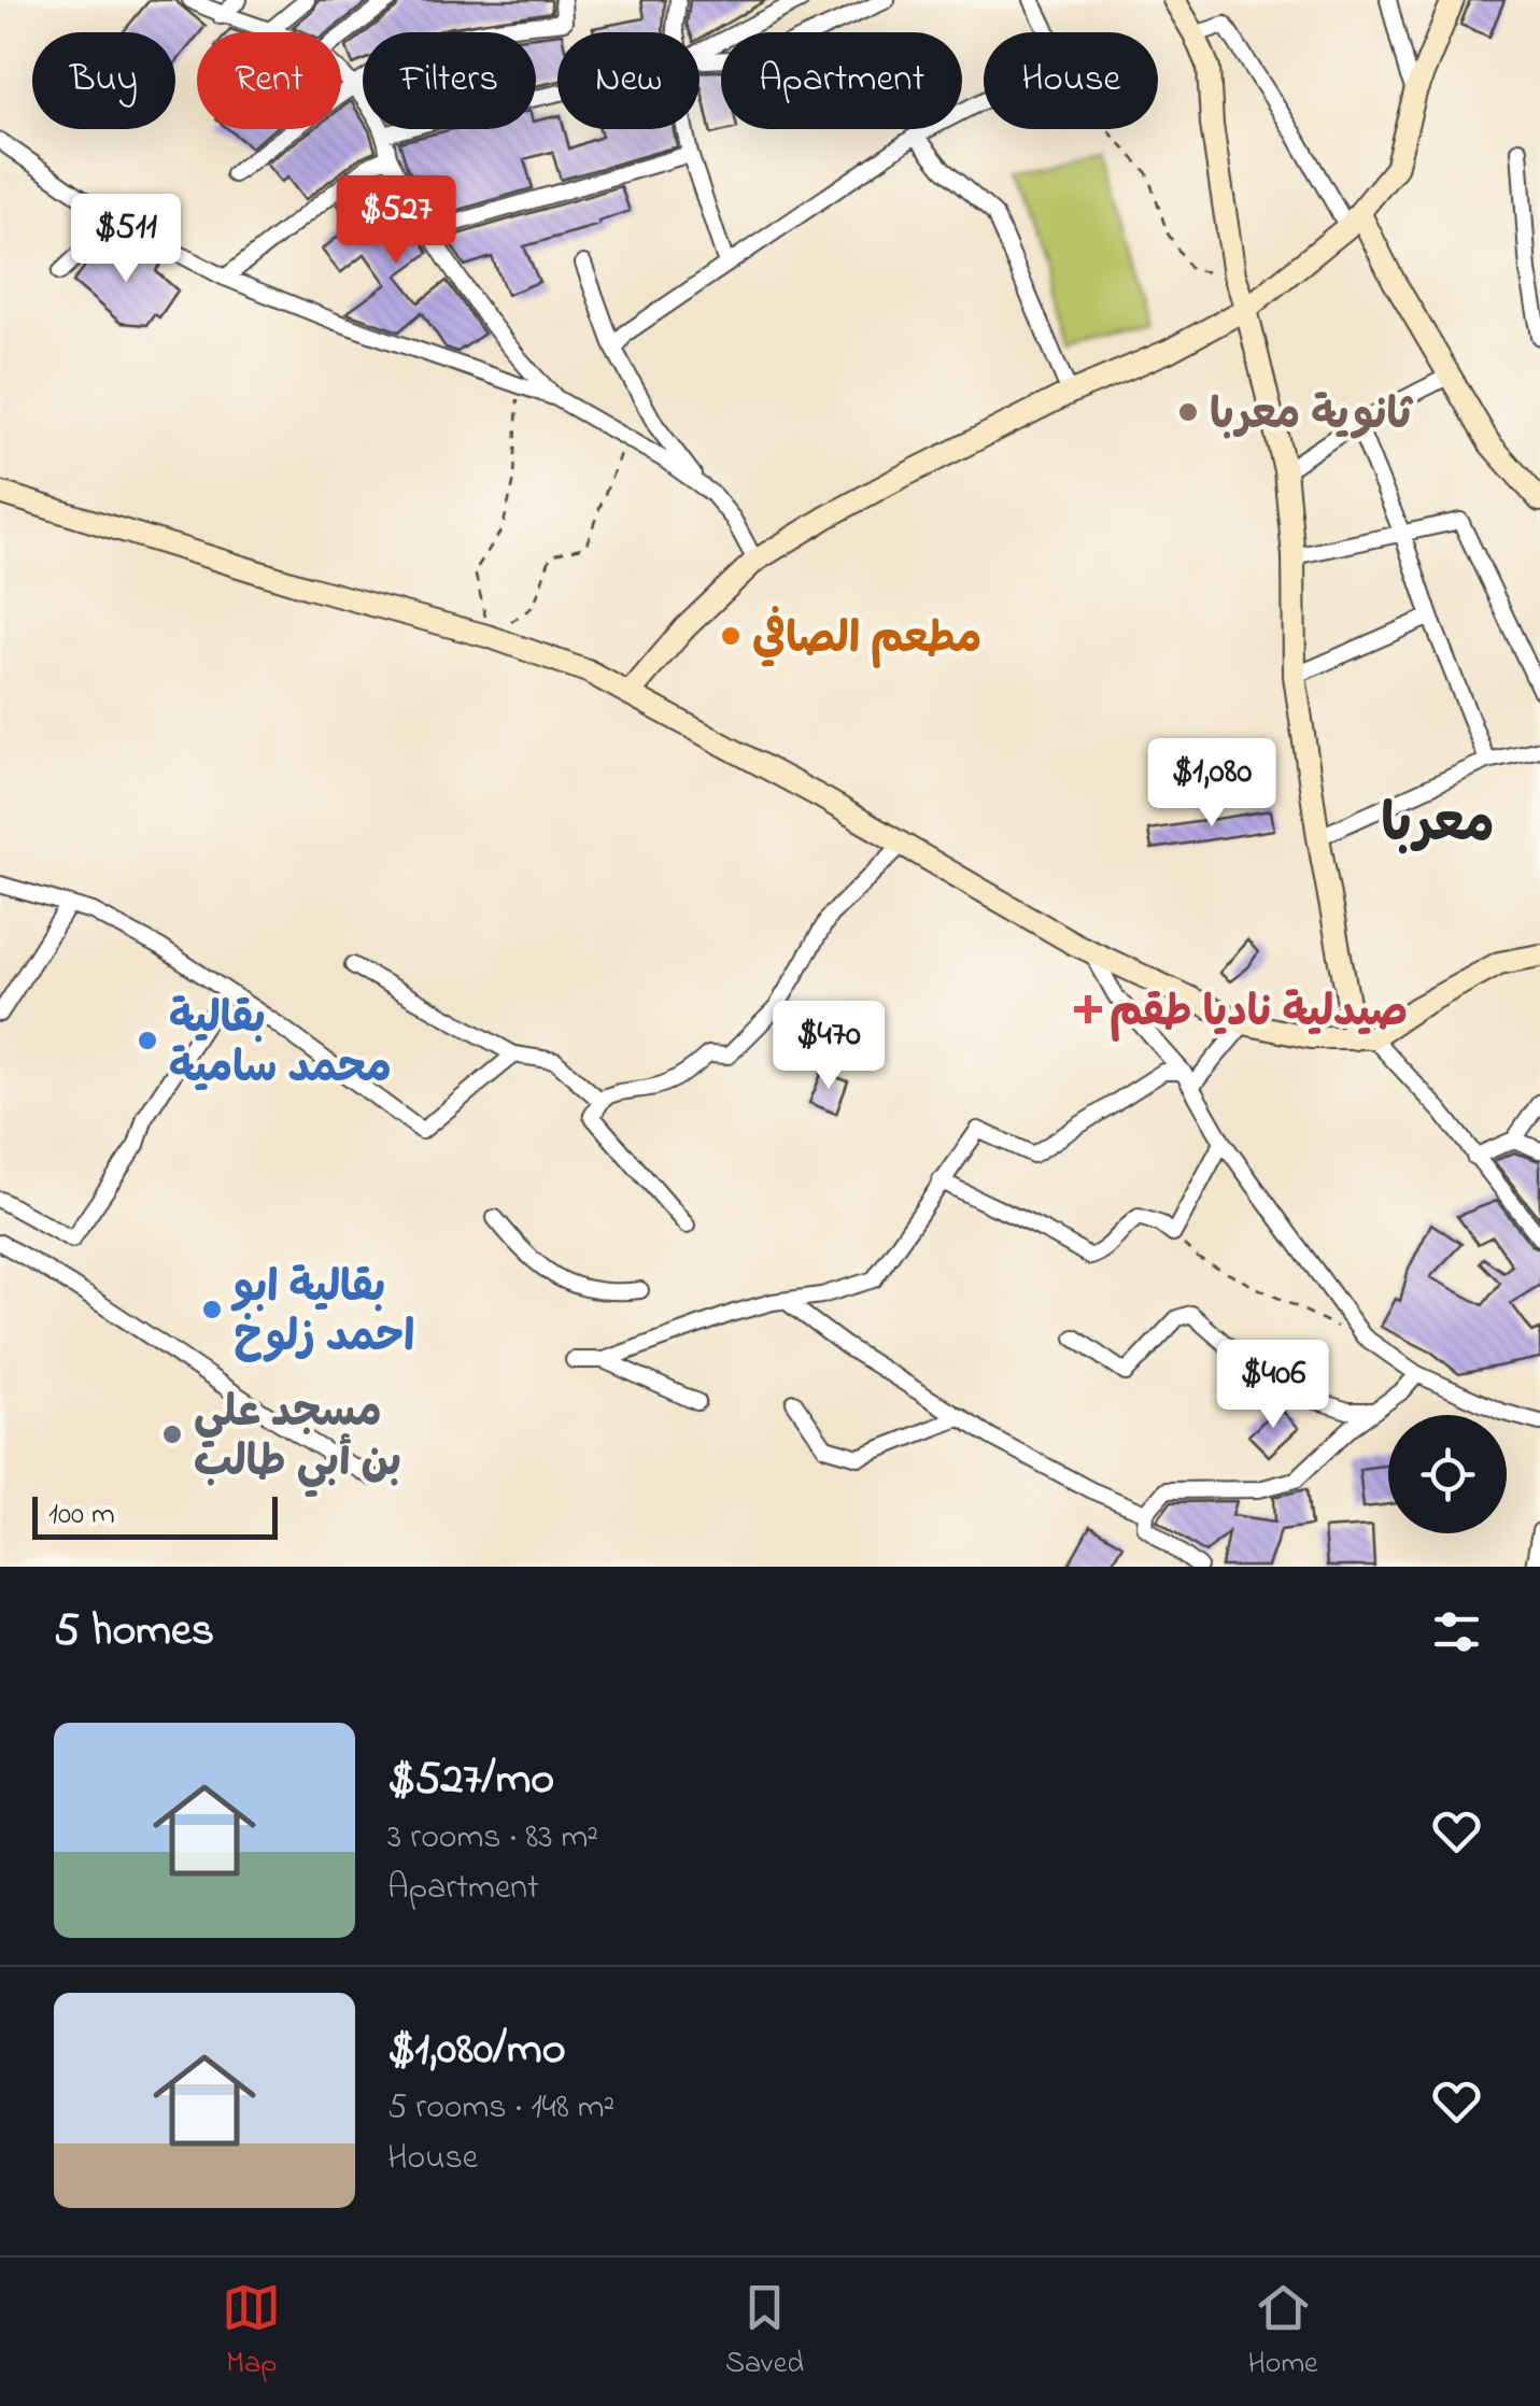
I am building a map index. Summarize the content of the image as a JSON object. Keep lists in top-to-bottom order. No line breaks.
{"districts":["معربا"],"places":{"other":["ثانوية معربا","مطعم الصافي","بقالية محمد سامية","بقالية ابو احمد زلوخ","مسجد علي بن أبي طالب"],"health":["صيدلية ناديا طقم"]},"scale_bar":"100 m","page":{"chip":["Buy","Rent","Filters","New","Apartment","House"],"price":["$527","$511","$1,080","$470","$406"],"scale":"100 m","heading":"5 homes","list":[{"name":"$527/mo","note":"3 rooms · 83 m² · Apartment"},{"name":"$1,080/mo","note":"5 rooms · 148 m² · House"}],"tabs":["Map","Saved","Home"]}}
